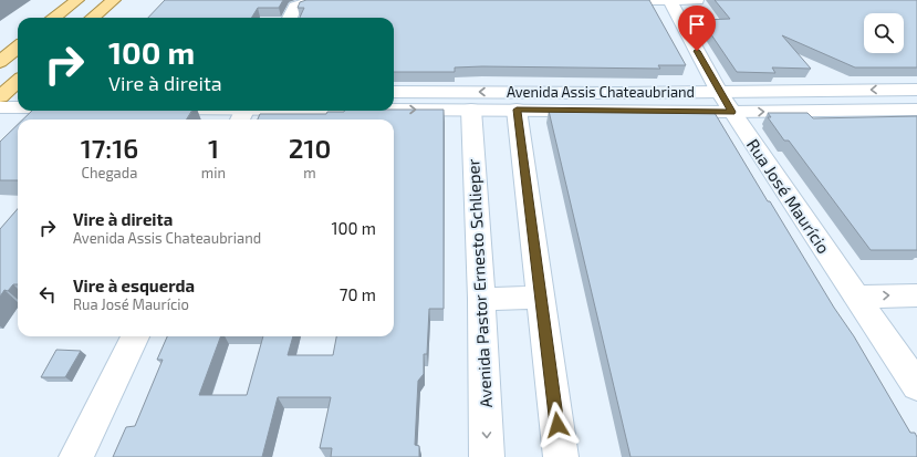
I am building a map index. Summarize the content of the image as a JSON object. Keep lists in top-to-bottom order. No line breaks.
{"streets":{"street":["Avenida Assis Chateaubriand","Rua José Maurício","Avenida Pastor Ernesto Schlieper"]},"crossings":[["Avenida Assis Chateaubriand","Rua José Maurício"],["Avenida Assis Chateaubriand","Avenida Pastor Ernesto Schlieper"]],"page":{"turn":["100 m","Vire à direita"],"eta":["17:16","Chegada","1","min","210","m"],"list":[{"name":"Vire à direita","note":"Avenida Assis Chateaubriand","value":"100 m"},{"name":"Vire à esquerda","note":"Rua José Maurício","value":"70 m"}]}}
